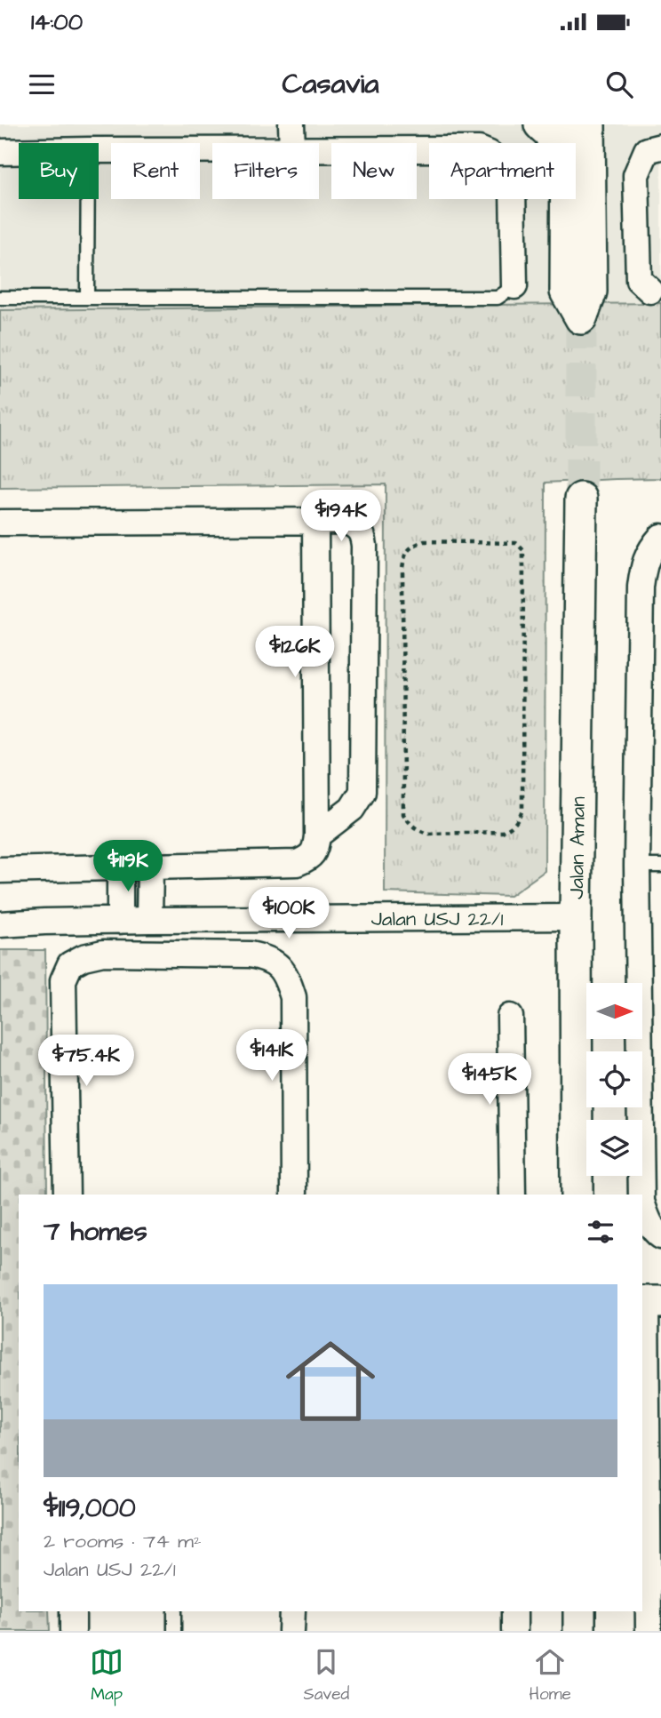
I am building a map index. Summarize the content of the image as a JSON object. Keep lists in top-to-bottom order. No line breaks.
{"streets":{"street":["Jalan Aman","Jalan USJ 22/1"]},"crossings":[["Jalan Aman","Jalan USJ 22/1"]],"north":"right","page":{"status":"14:00","header":"Casavia","chip":["Buy","Rent","Filters","New","Apartment"],"price":["$194K","$126K","$119K","$100K","$141K","$75.4K","$145K"],"heading":"7 homes","list":[{"name":"$119,000","note":"2 rooms · 74 m² · Jalan USJ 22/1"}],"tabs":["Map","Saved","Home"]}}
